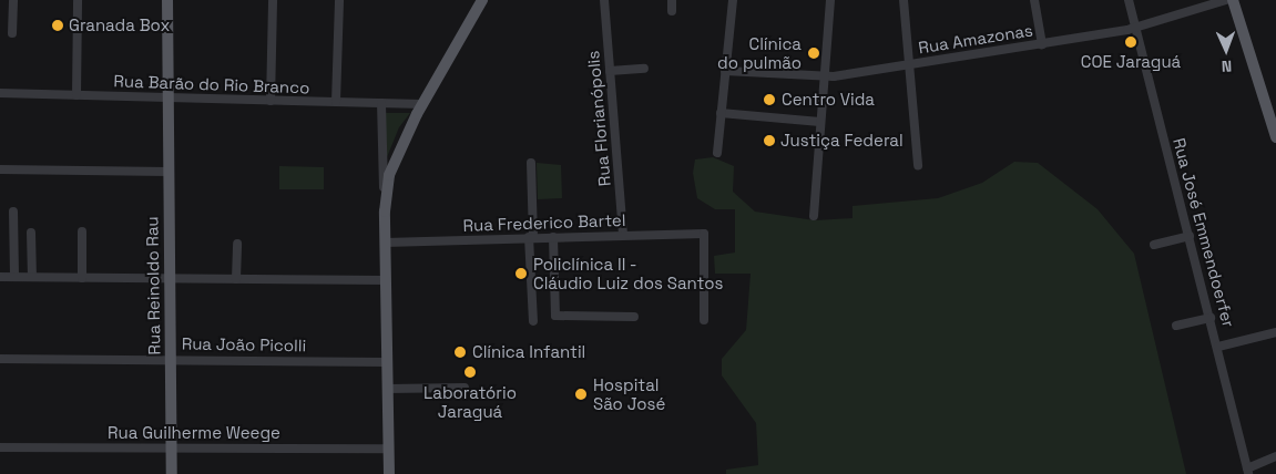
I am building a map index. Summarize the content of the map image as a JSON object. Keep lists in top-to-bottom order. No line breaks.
{"streets":{"main road":["Rua Reinoldo Rau"],"street":["Rua Amazonas","Rua Barão do Rio Branco","Rua Florianópolis","Rua Frederico Bartel","Rua José Emmendoerfer","Rua João Picolli","Rua Guilherme Weege"]},"crossings":[["Rua Amazonas","Rua José Emmendoerfer"],["Rua Barão do Rio Branco","Rua Reinoldo Rau"],["Rua Florianópolis","Rua Frederico Bartel"],["Rua Reinoldo Rau","Rua João Picolli"],["Rua Reinoldo Rau","Rua Guilherme Weege"]],"places":["Granada Box","COE Jaraguá","Clínica do pulmão","Centro Vida","Justiça Federal","Policlínica II - Cláudio Luiz dos Santos","Clínica Infantil","Laboratório Jaraguá","Hospital São José"],"north":"bottom"}
